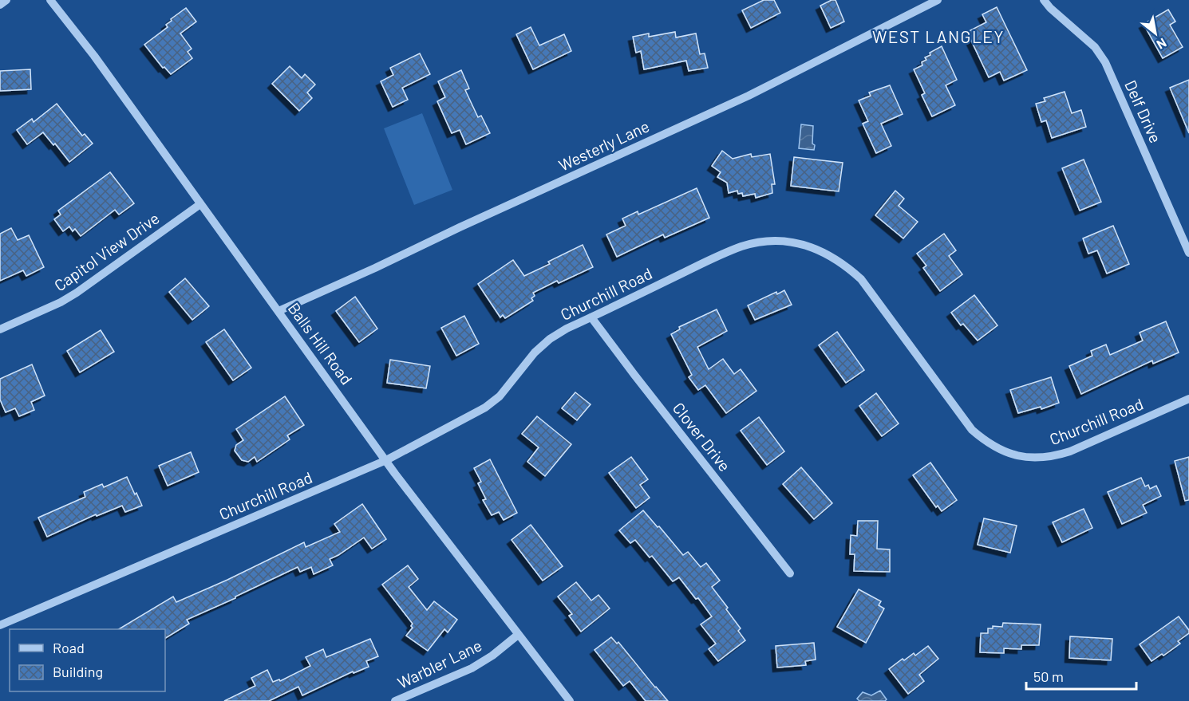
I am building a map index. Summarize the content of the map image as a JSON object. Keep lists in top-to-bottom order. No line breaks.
{"streets":{"street":["Delf Drive","Westerly Lane","Capitol View Drive","Churchill Road","Balls Hill Road","Clover Drive","Warbler Lane"]},"crossings":[["Westerly Lane","Balls Hill Road"],["Capitol View Drive","Balls Hill Road"],["Churchill Road","Balls Hill Road"],["Churchill Road","Clover Drive"],["Balls Hill Road","Warbler Lane"]],"districts":["WEST LANGLEY"],"legend":["Road","Building"],"scale_bar":"50 m","north":"bottom right"}
